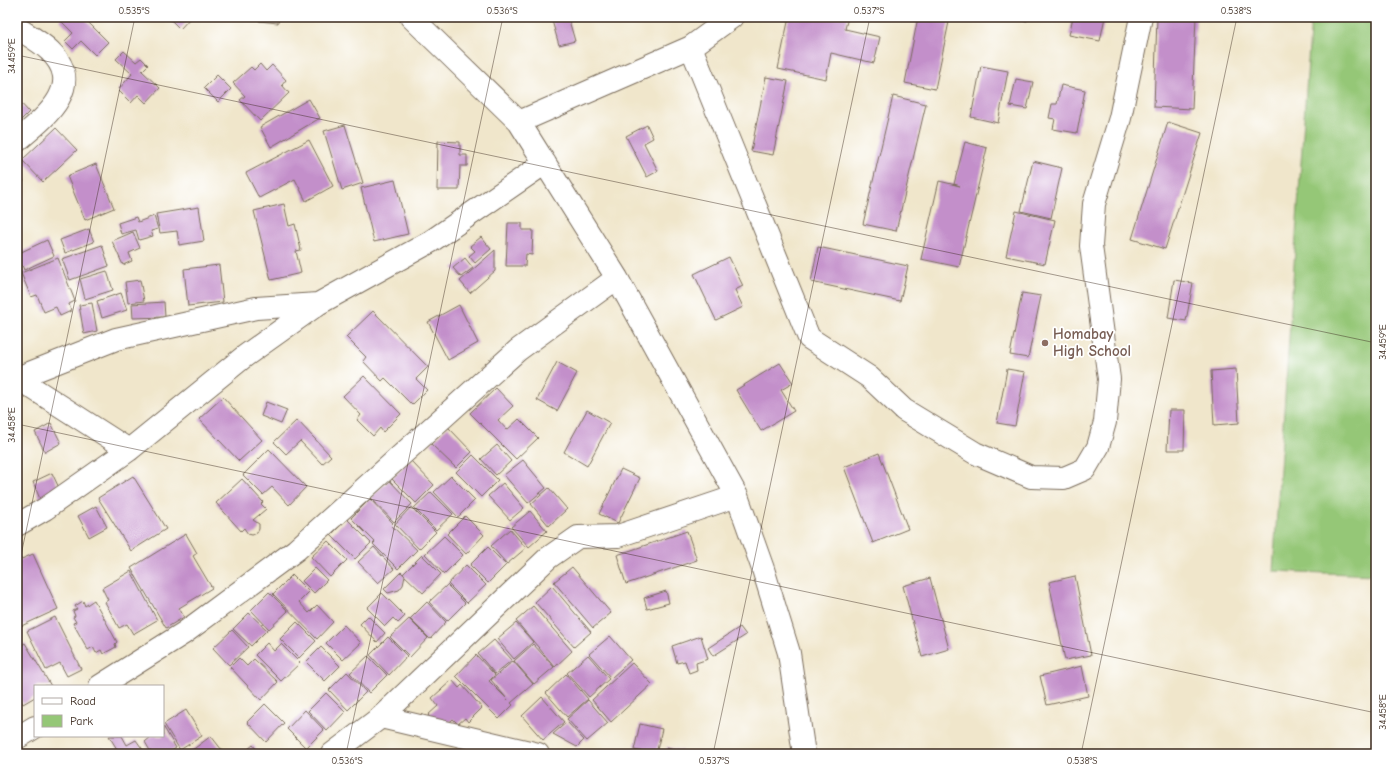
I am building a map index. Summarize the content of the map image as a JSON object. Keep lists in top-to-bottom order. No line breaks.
{"places":["Homabay High School"],"legend":["Road","Park"],"coordinates":["0.535°S","0.536°S","0.537°S","0.538°S","34.459°E","34.458°E"]}
